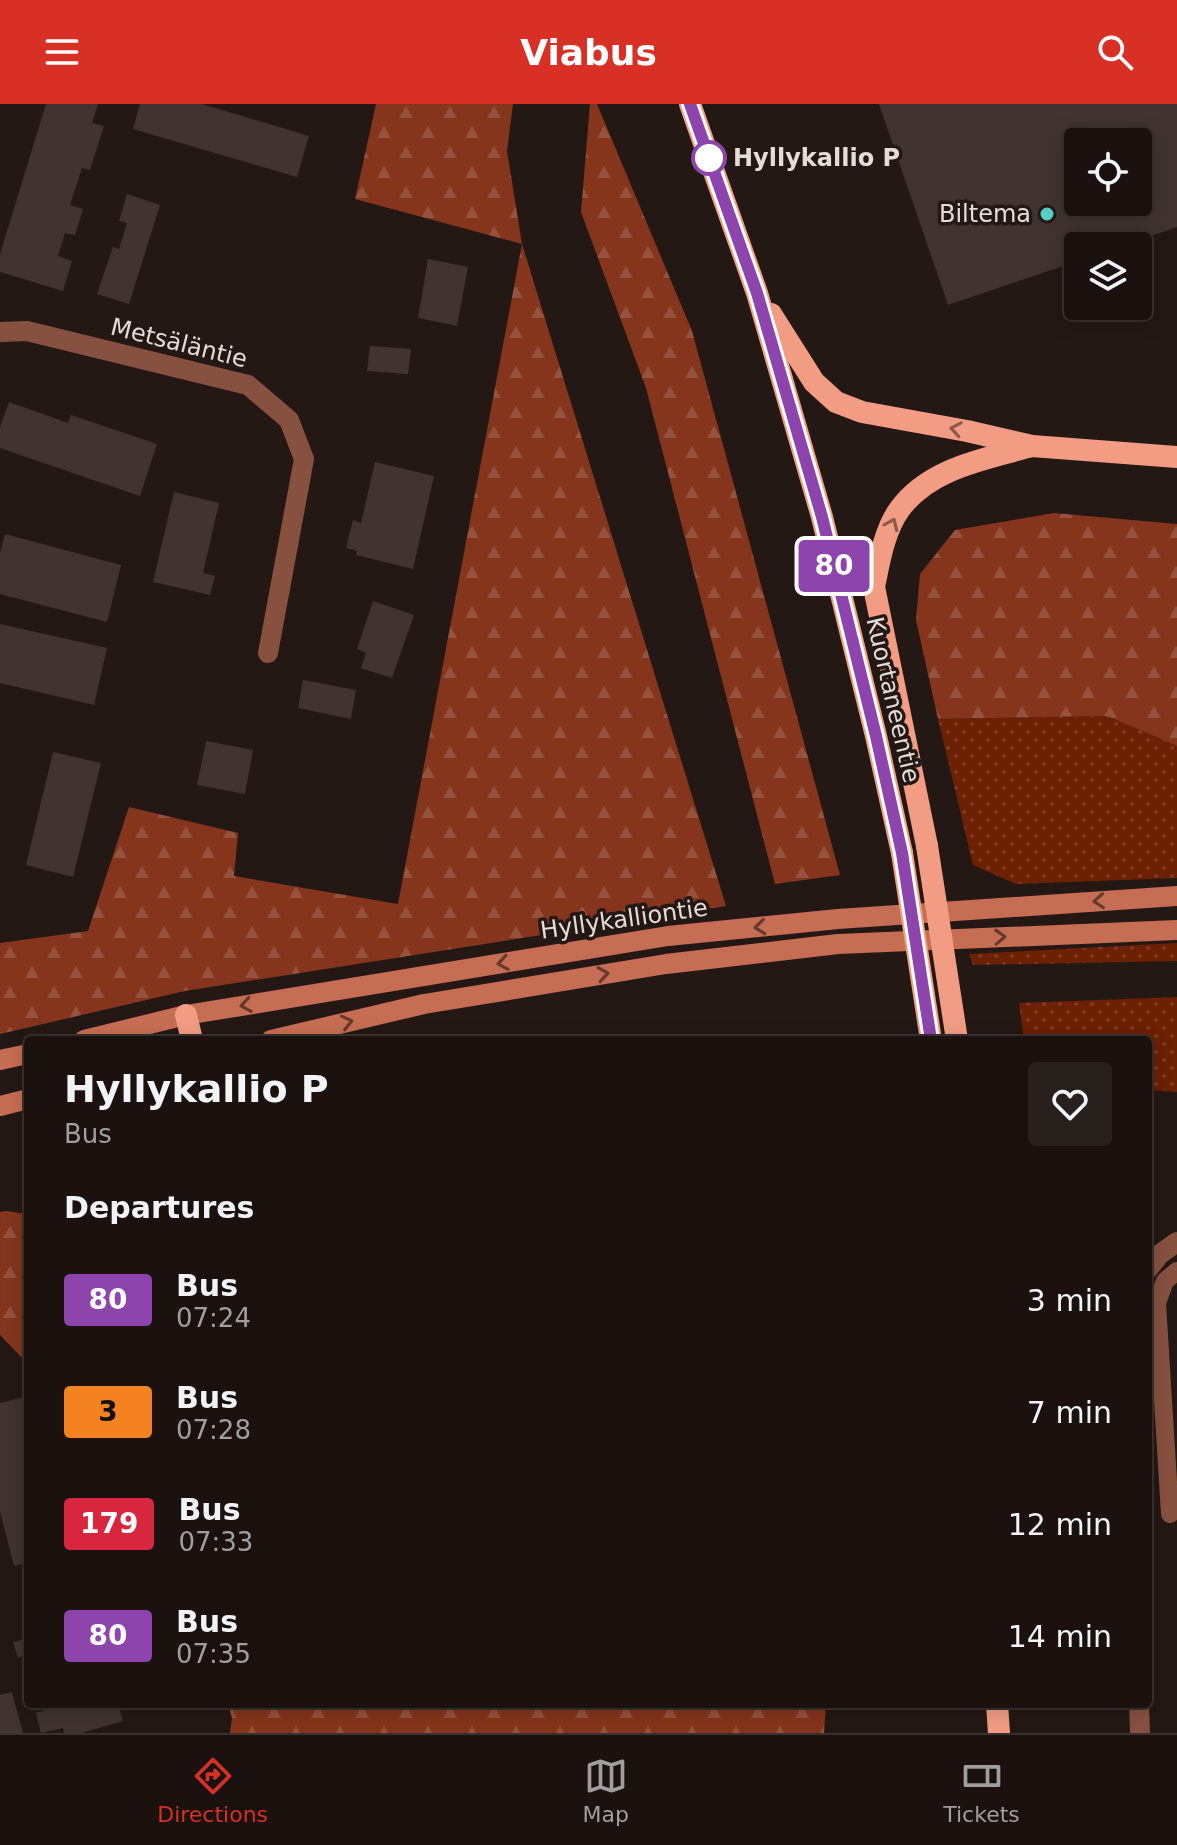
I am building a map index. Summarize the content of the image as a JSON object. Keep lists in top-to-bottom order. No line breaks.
{"streets":{"highway":["Kuortaneentie"],"main road":["Hyllykalliontie"],"street":["Metsäläntie"]},"places":["Hyllykallio P","Biltema"],"lines":["bus line 80"],"page":{"header":"Viabus","on_map":"80","heading":[["Hyllykallio P","Bus"],"Departures"],"list":[{"mark":"80","name":"Bus","note":"07:24","value":"3 min"},{"mark":"3","name":"Bus","note":"07:28","value":"7 min"},{"mark":"179","name":"Bus","note":"07:33","value":"12 min"},{"mark":"80","name":"Bus","note":"07:35","value":"14 min"}],"tabs":["Directions","Map","Tickets"]}}
